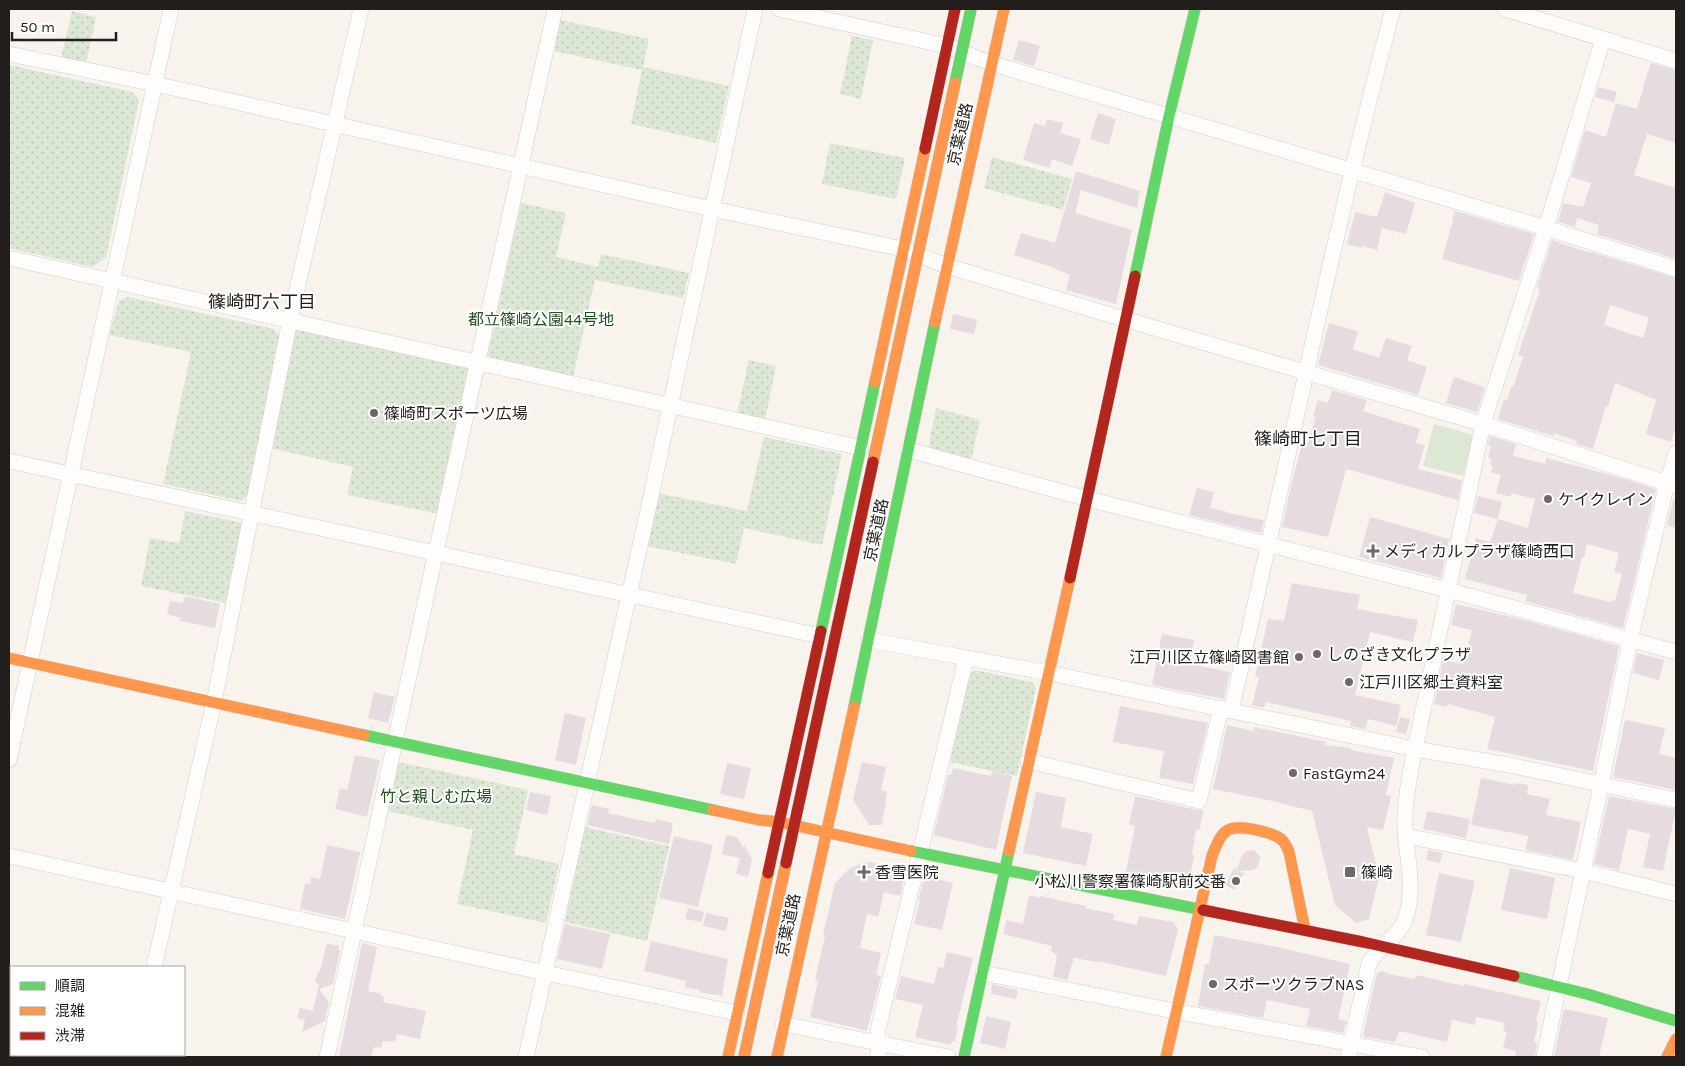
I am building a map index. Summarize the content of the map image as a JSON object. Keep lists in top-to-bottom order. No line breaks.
{"streets":{"main road":["京葉道路"]},"districts":["篠崎町六丁目","篠崎町七丁目"],"parks":["都立篠崎公園44号地","竹と親しむ広場"],"places":{"other":["篠崎町スポーツ広場","ケイクレイン","しのざき文化プラザ","江戸川区立篠崎図書館","江戸川区郷土資料室","FastGym24","小松川警察署篠崎駅前交番","スポーツクラブNAS"],"health":["メディカルプラザ篠崎西口","香雪医院"],"transit":["篠崎"]},"legend":["順調","混雑","渋滞"],"scale_bar":"50 m"}
